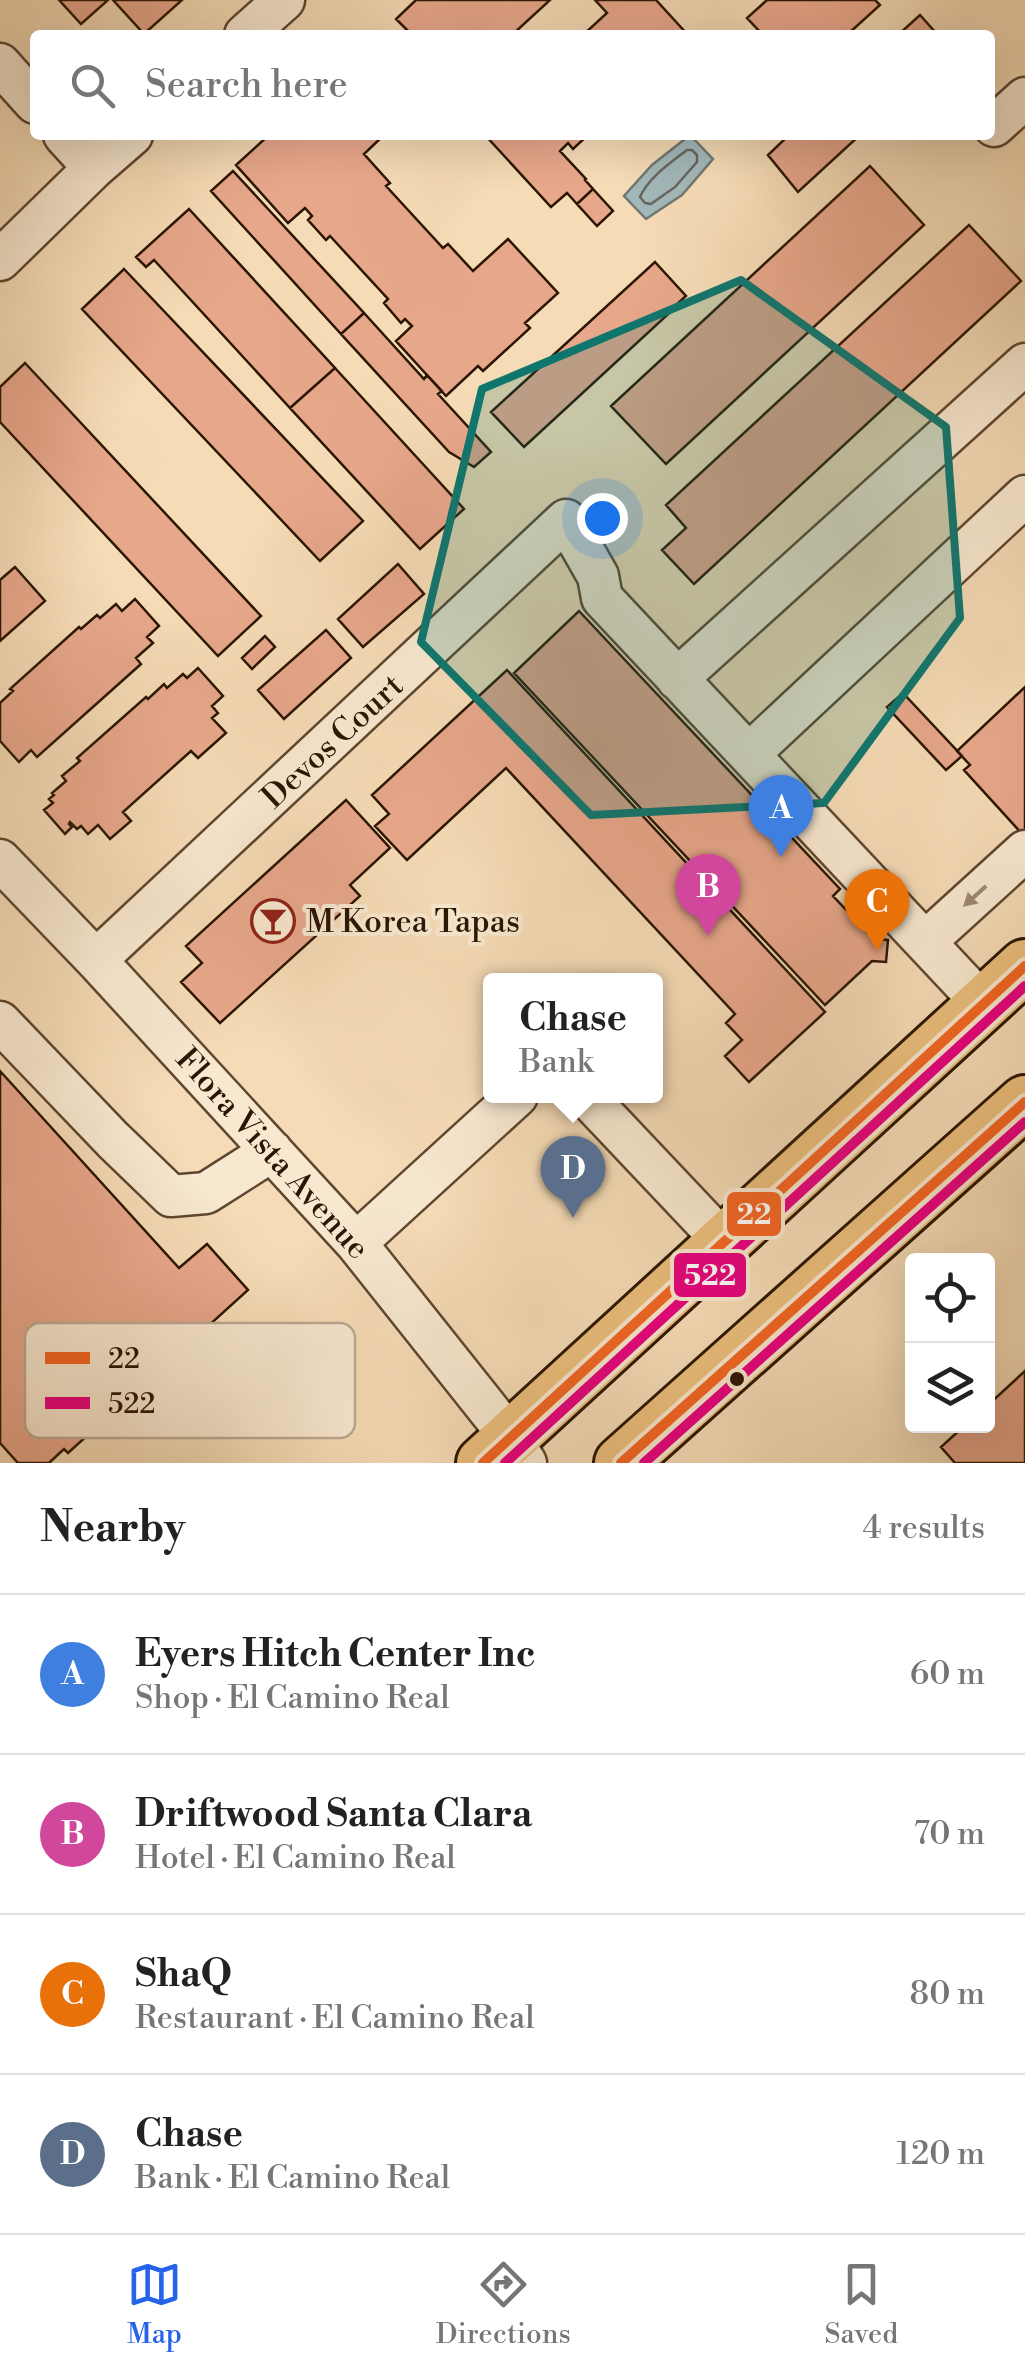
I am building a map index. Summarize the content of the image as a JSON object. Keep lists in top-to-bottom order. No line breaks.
{"streets":{"street":["Devos Court","Flora Vista Avenue"]},"crossings":[["Devos Court","Flora Vista Avenue"]],"places":{"bar":["M Korea Tapas"]},"lines":["transit line 22","transit line 522"],"legend":["22","522"],"page":{"search":"Search here","pins":["A","B","C","D"],"popup":["Chase","Bank"],"heading":["Nearby","4 results"],"list":[{"mark":"A","name":"Eyers Hitch Center Inc","note":"Shop · El Camino Real","value":"60 m"},{"mark":"B","name":"Driftwood Santa Clara","note":"Hotel · El Camino Real","value":"70 m"},{"mark":"C","name":"ShaQ","note":"Restaurant · El Camino Real","value":"80 m"},{"mark":"D","name":"Chase","note":"Bank · El Camino Real","value":"120 m"}],"nav":["Map","Directions","Saved"]}}
